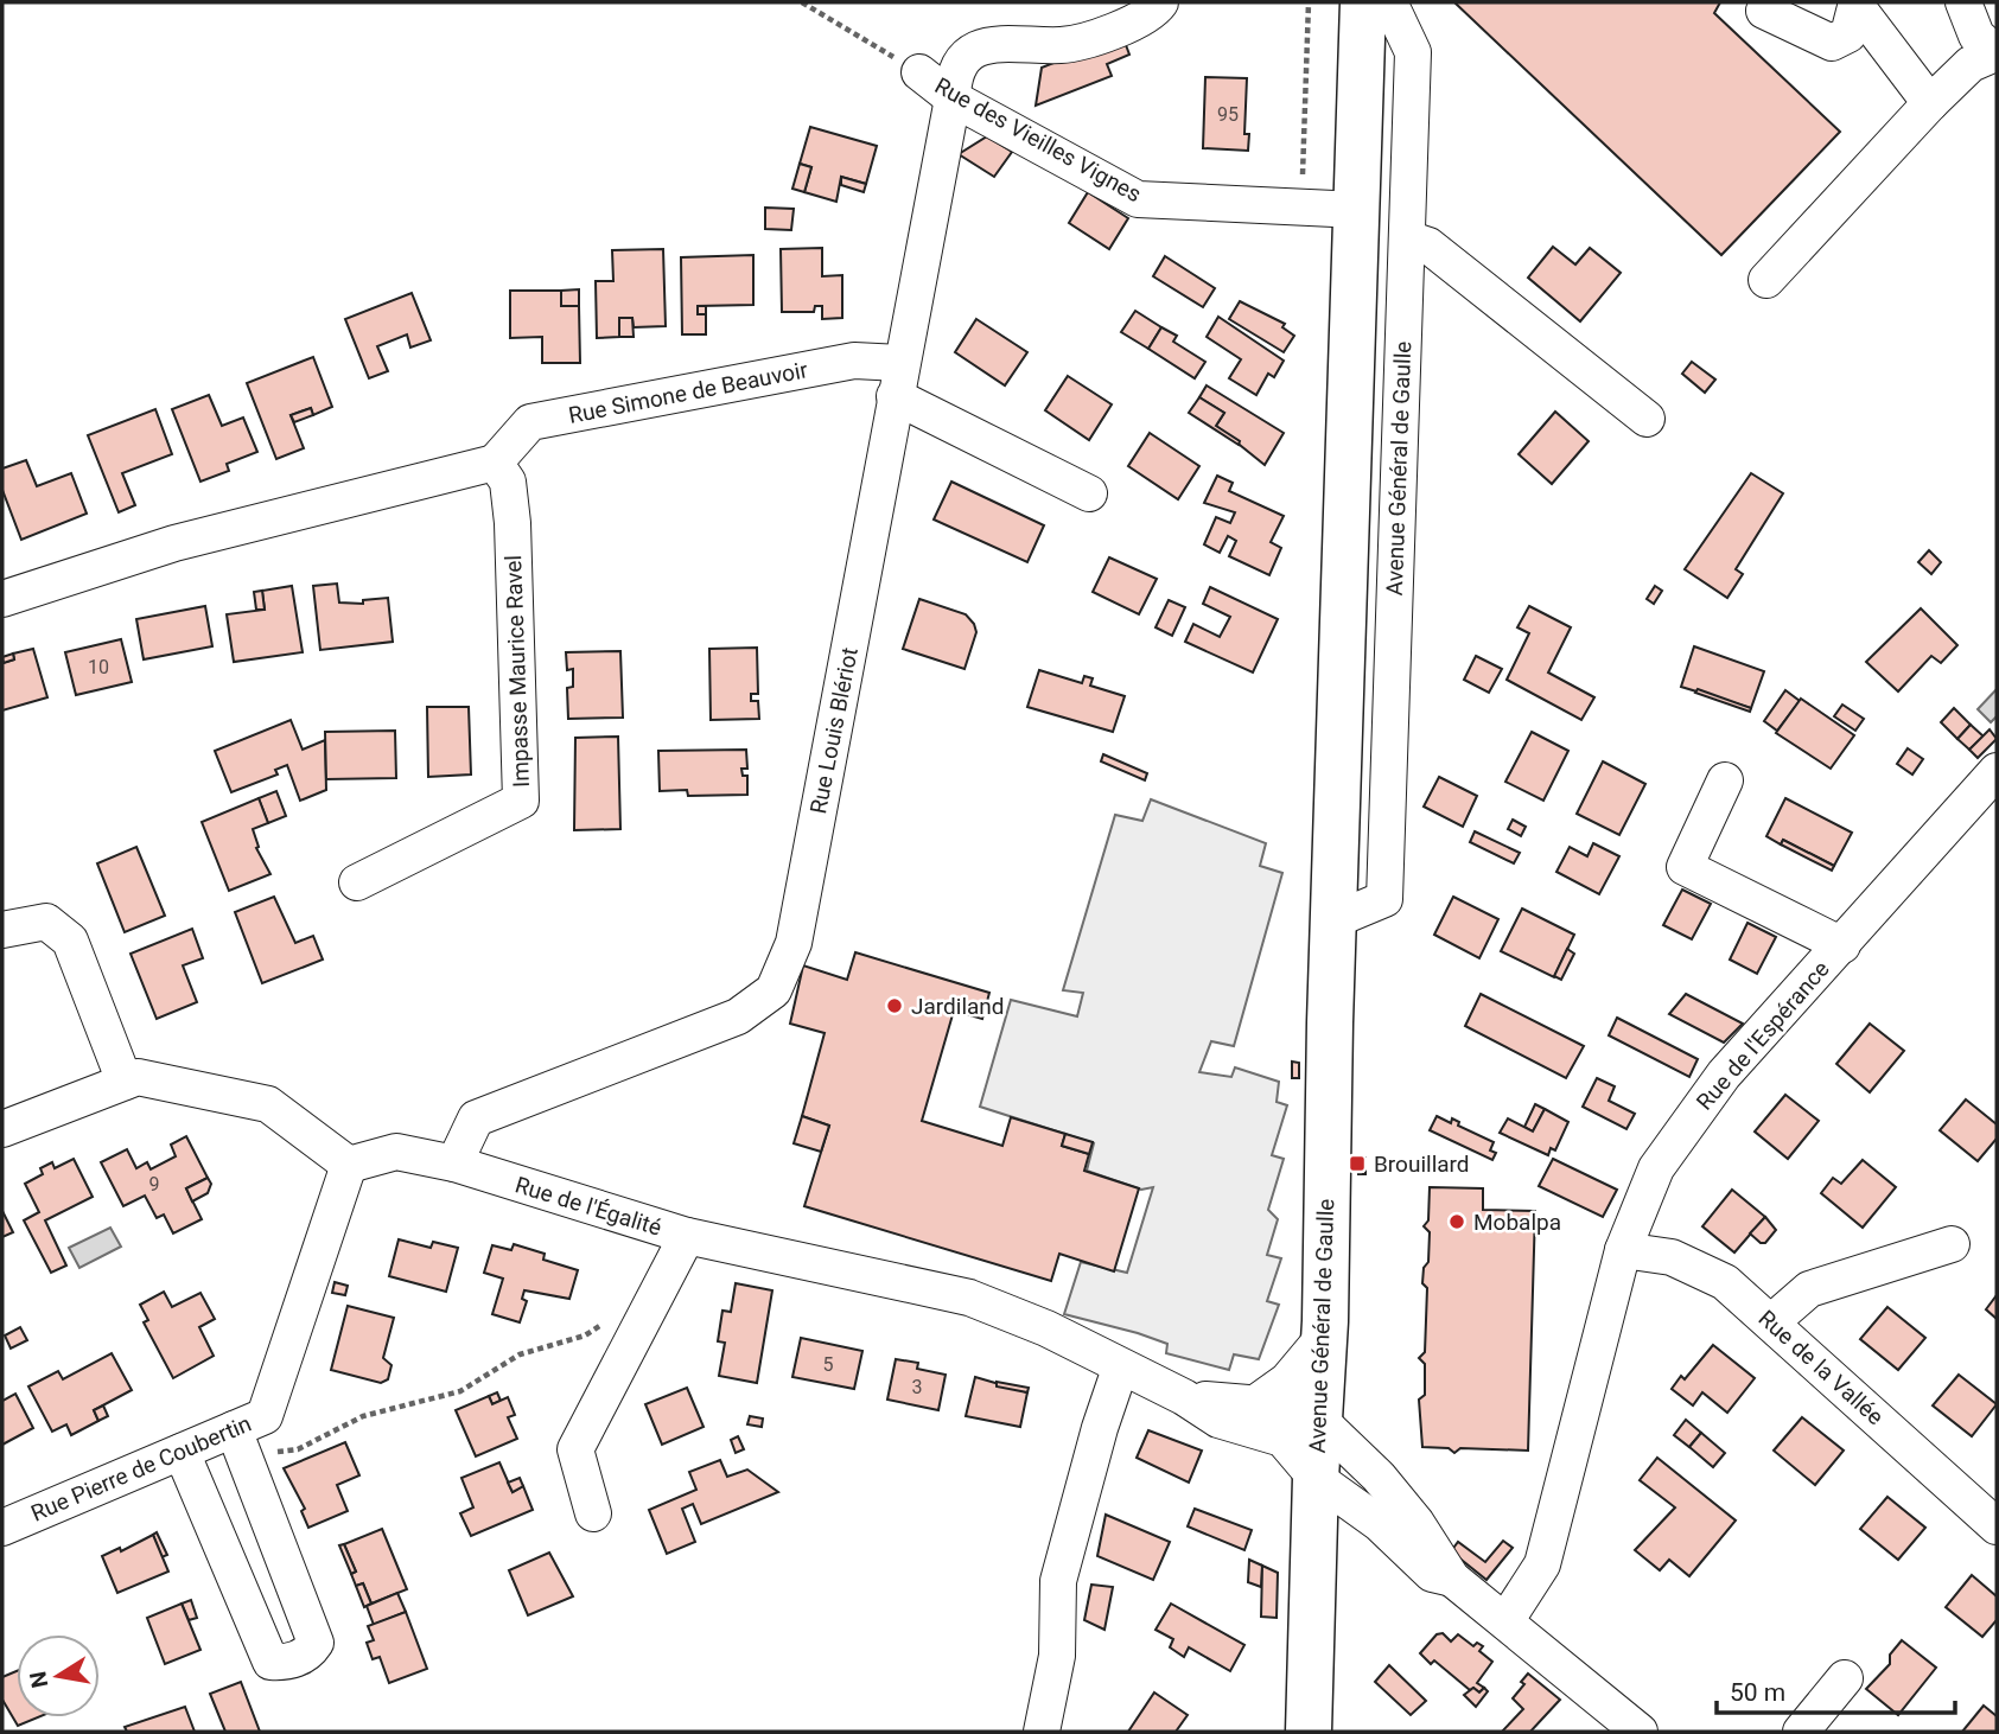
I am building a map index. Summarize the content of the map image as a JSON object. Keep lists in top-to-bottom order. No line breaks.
{"streets":{"main road":["Avenue Général de Gaulle"],"street":["Rue des Vieilles Vignes","Rue Simone de Beauvoir","Impasse Maurice Ravel","Rue Louis Blériot","Rue de l'Espérance","Rue de l'Égalité","Rue de la Vallée","Rue Pierre de Coubertin"]},"crossings":[["Rue des Vieilles Vignes","Avenue Général de Gaulle"],["Rue des Vieilles Vignes","Rue Louis Blériot"],["Rue Simone de Beauvoir","Impasse Maurice Ravel"],["Rue Simone de Beauvoir","Rue Louis Blériot"],["Avenue Général de Gaulle","Rue de l'Égalité"],["Rue Louis Blériot","Rue de l'Égalité"],["Rue de l'Espérance","Rue de la Vallée"],["Rue de l'Égalité","Rue Pierre de Coubertin"]],"places":{"other":["Jardiland","Mobalpa"],"transit":["Brouillard"]},"house_numbers":["95","10","9","5","3"],"scale_bar":"50 m","north":"left"}
